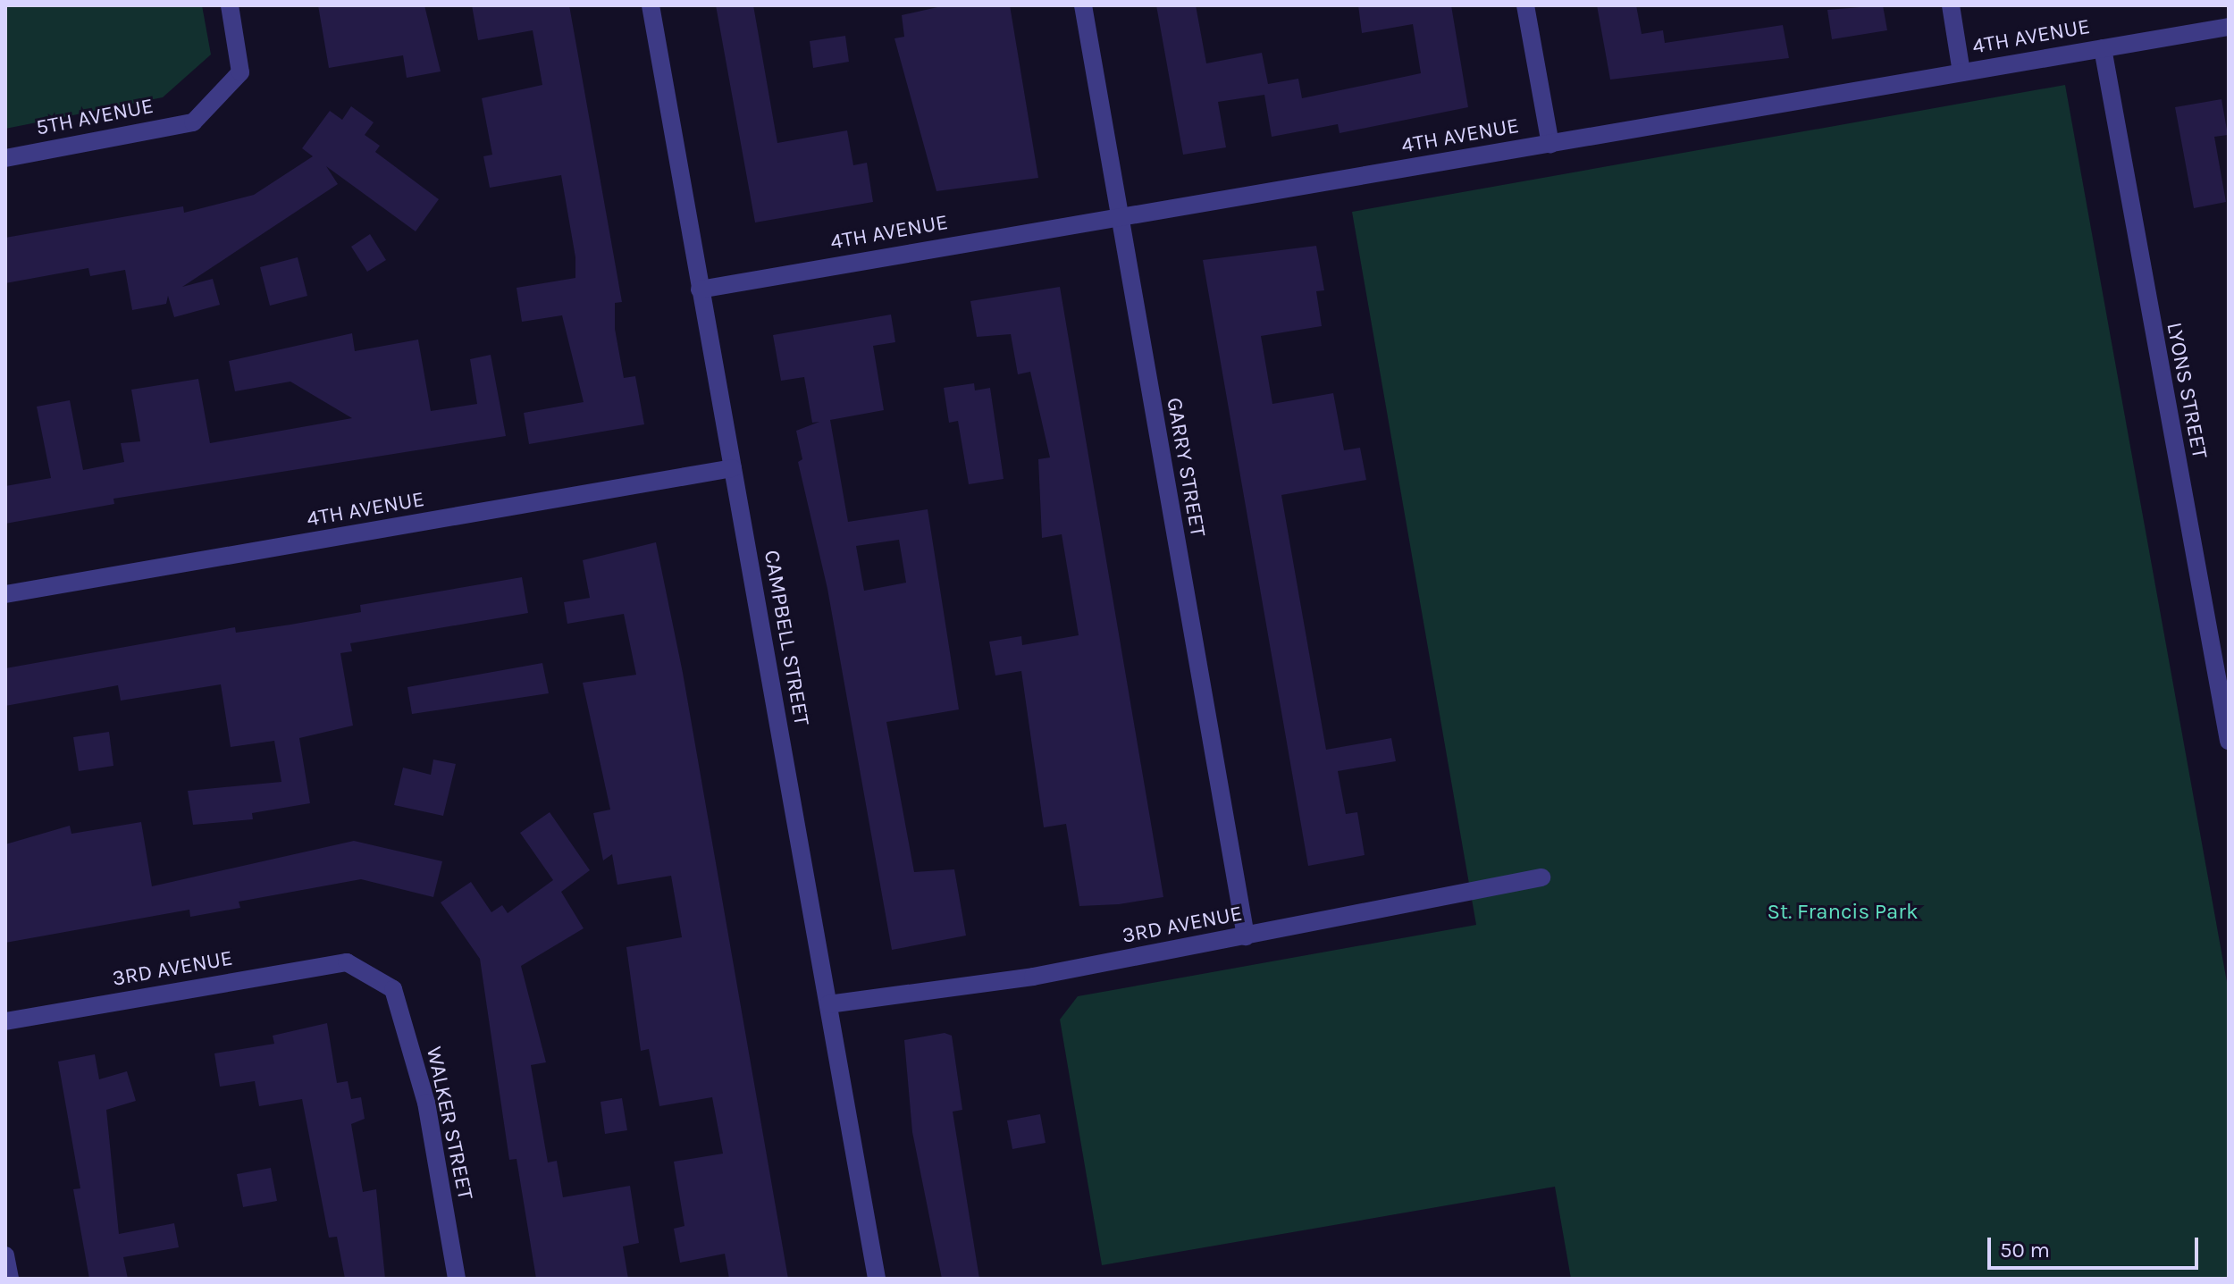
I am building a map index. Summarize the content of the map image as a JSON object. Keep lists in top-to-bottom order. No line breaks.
{"streets":{"street":["4TH AVENUE","5TH AVENUE","LYONS STREET","GARRY STREET","CAMPBELL STREET","3RD AVENUE","WALKER STREET"]},"crossings":[["4TH AVENUE","LYONS STREET"],["4TH AVENUE","GARRY STREET"],["4TH AVENUE","CAMPBELL STREET"],["GARRY STREET","3RD AVENUE"],["CAMPBELL STREET","3RD AVENUE"],["3RD AVENUE","WALKER STREET"]],"parks":["St. Francis Park"],"scale_bar":"50 m"}
